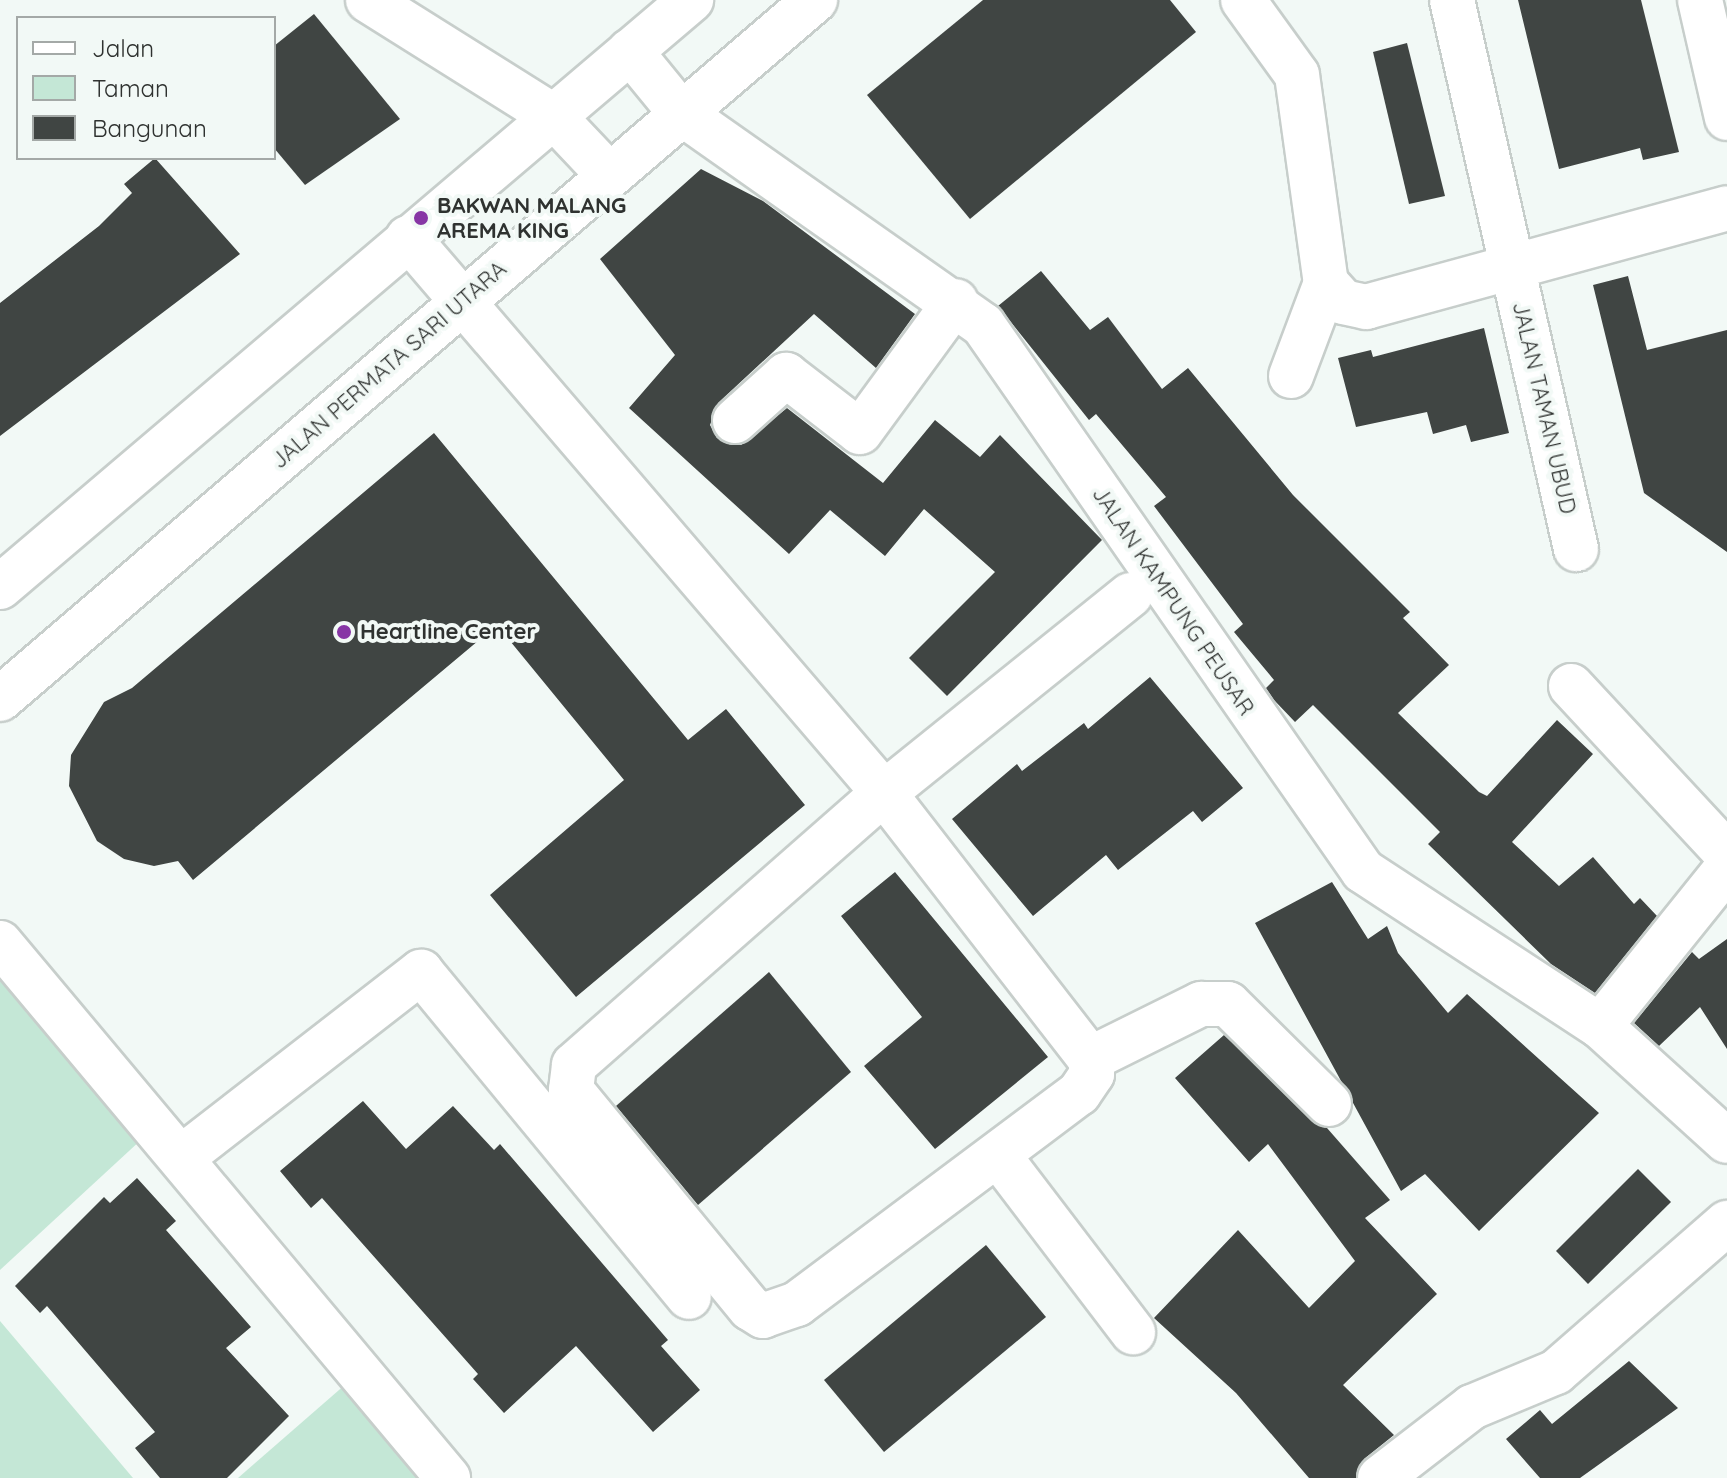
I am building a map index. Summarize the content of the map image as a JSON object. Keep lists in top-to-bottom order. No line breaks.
{"streets":{"street":["JALAN PERMATA SARI UTARA","JALAN TAMAN UBUD","JALAN KAMPUNG PEUSAR"]},"crossings":[["JALAN PERMATA SARI UTARA","JALAN KAMPUNG PEUSAR"]],"places":["BAKWAN MALANG AREMA KING","Heartline Center"],"legend":["Jalan","Taman","Bangunan"]}
